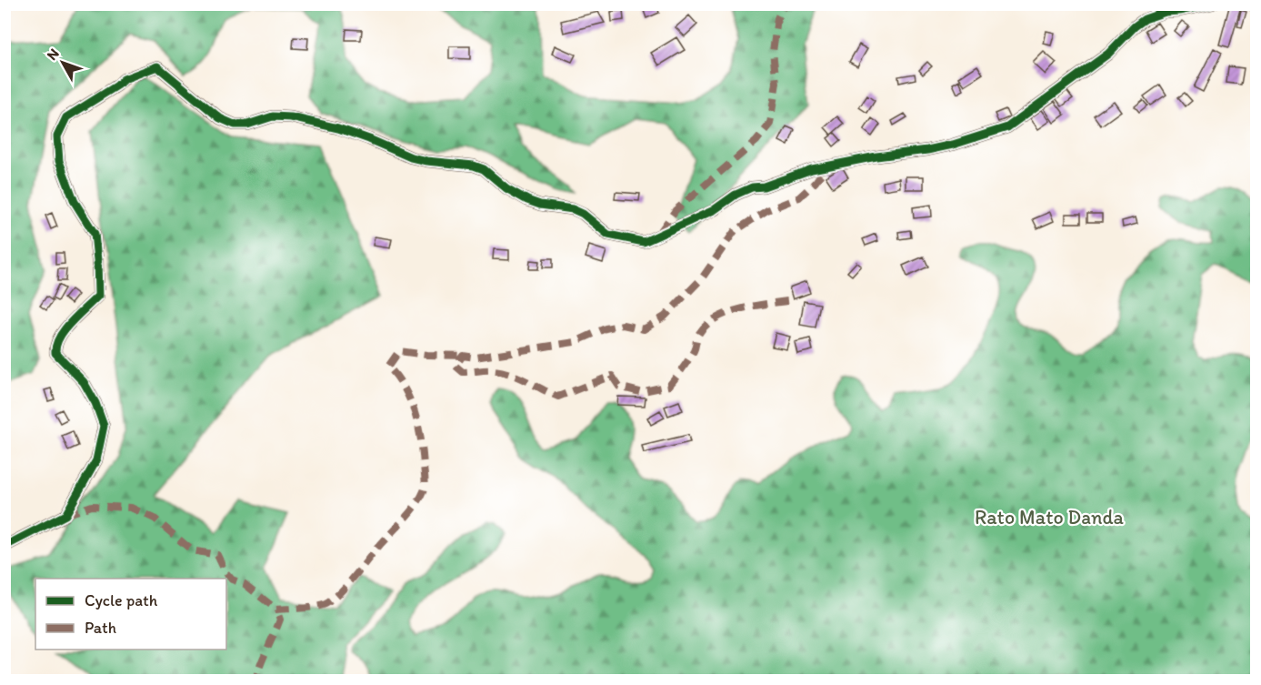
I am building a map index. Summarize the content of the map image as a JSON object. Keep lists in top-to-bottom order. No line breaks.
{"parks":["Rato Mato Danda"],"legend":["Cycle path","Path"],"north":"top left"}
